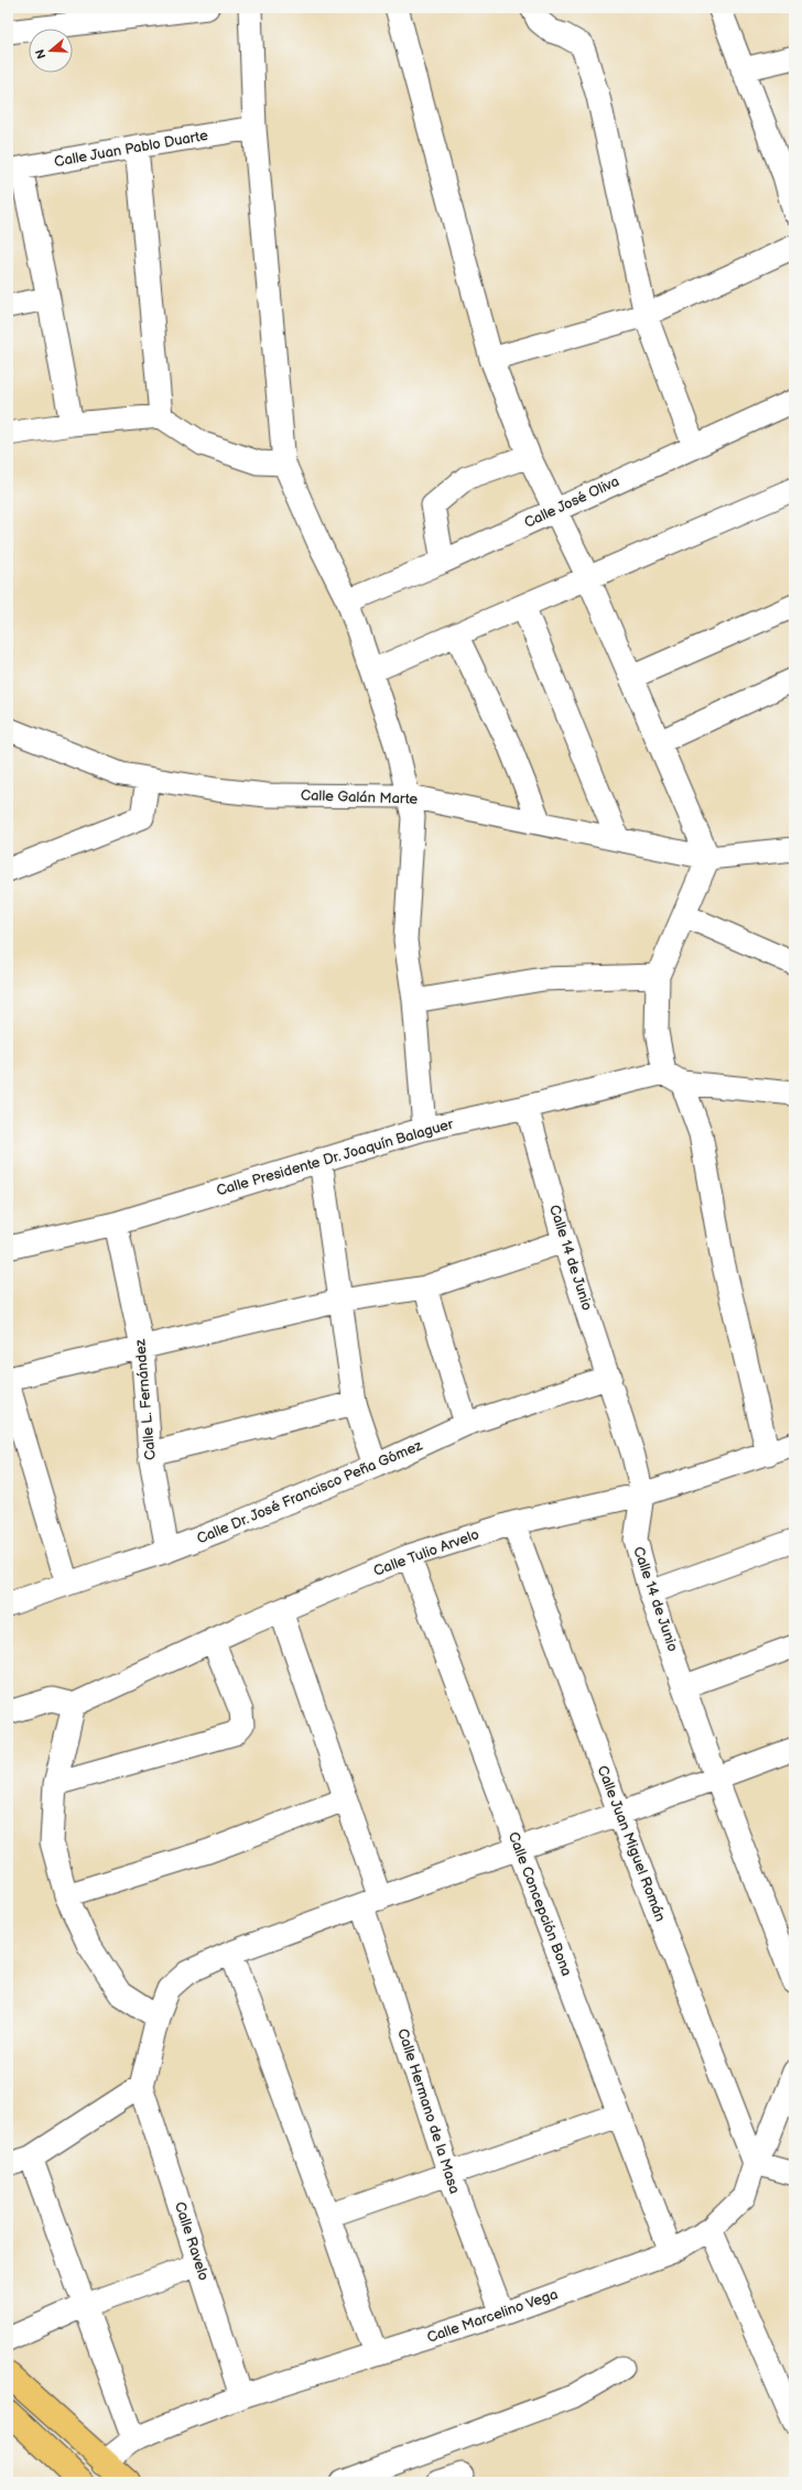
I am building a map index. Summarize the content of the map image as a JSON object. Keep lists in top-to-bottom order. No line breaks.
{"streets":{"street":["Calle Juan Pablo Duarte","Calle José Oliva","Calle Galán Marte","Calle Presidente Dr. Joaquín Balaguer","Calle 14 de Junio","Calle L. Fernández","Calle Dr. José Francisco Peña Gómez","Calle Tulio Arvelo","Calle Juan Miguel Román","Calle Concepción Bona","Calle Hermano de la Masa","Calle Ravelo","Calle Marcelino Vega"]},"crossings":[["Calle Presidente Dr. Joaquín Balaguer","Calle 14 de Junio"],["Calle Presidente Dr. Joaquín Balaguer","Calle L. Fernández"],["Calle 14 de Junio","Calle Dr. José Francisco Peña Gómez"],["Calle 14 de Junio","Calle Tulio Arvelo"],["Calle L. Fernández","Calle Dr. José Francisco Peña Gómez"],["Calle Tulio Arvelo","Calle Juan Miguel Román"],["Calle Tulio Arvelo","Calle Concepción Bona"],["Calle Tulio Arvelo","Calle Hermano de la Masa"],["Calle Juan Miguel Román","Calle Marcelino Vega"],["Calle Concepción Bona","Calle Marcelino Vega"],["Calle Hermano de la Masa","Calle Marcelino Vega"],["Calle Ravelo","Calle Marcelino Vega"]],"north":"left"}
